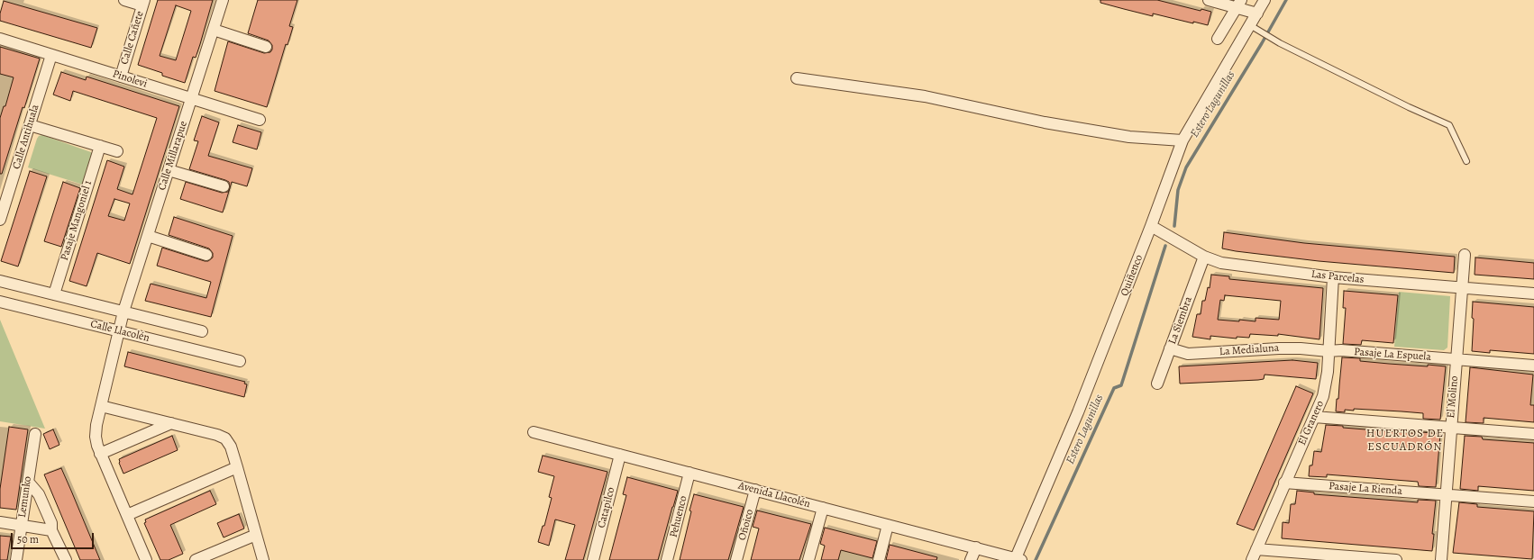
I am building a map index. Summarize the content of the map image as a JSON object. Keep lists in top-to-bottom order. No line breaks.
{"streets":{"street":["Calle Cañete","Pinolevi","Calle Antihuala","Calle Millarapue","Pasaje Mangoniel 1","Quiñenco","Las Parcelas","La Siembra","Calle Llacolén","La Medialuna","Pasaje La Espuela","El Molino","El Granero","Pasaje La Rienda","Avenida Llacolén","Lemunko","Catapilco","Pehuenco","Oñoico"]},"crossings":[["Calle Cañete","Pinolevi"],["Pinolevi","Calle Antihuala"],["Pinolevi","Calle Millarapue"],["Calle Millarapue","Calle Llacolén"],["Pasaje Mangoniel 1","Calle Llacolén"],["Quiñenco","Las Parcelas"],["Quiñenco","Avenida Llacolén"],["Las Parcelas","La Siembra"],["Las Parcelas","El Molino"],["Las Parcelas","El Granero"],["La Siembra","La Medialuna"],["La Medialuna","Pasaje La Espuela"],["La Medialuna","El Granero"],["Pasaje La Espuela","El Molino"],["Pasaje La Espuela","El Granero"],["El Molino","Pasaje La Rienda"],["El Granero","Pasaje La Rienda"],["Avenida Llacolén","Catapilco"],["Avenida Llacolén","Pehuenco"],["Avenida Llacolén","Oñoico"]],"districts":["HUERTOS DE ESCUADRÓN"],"water":["Estero Lagunillas"],"scale_bar":"50 m"}
